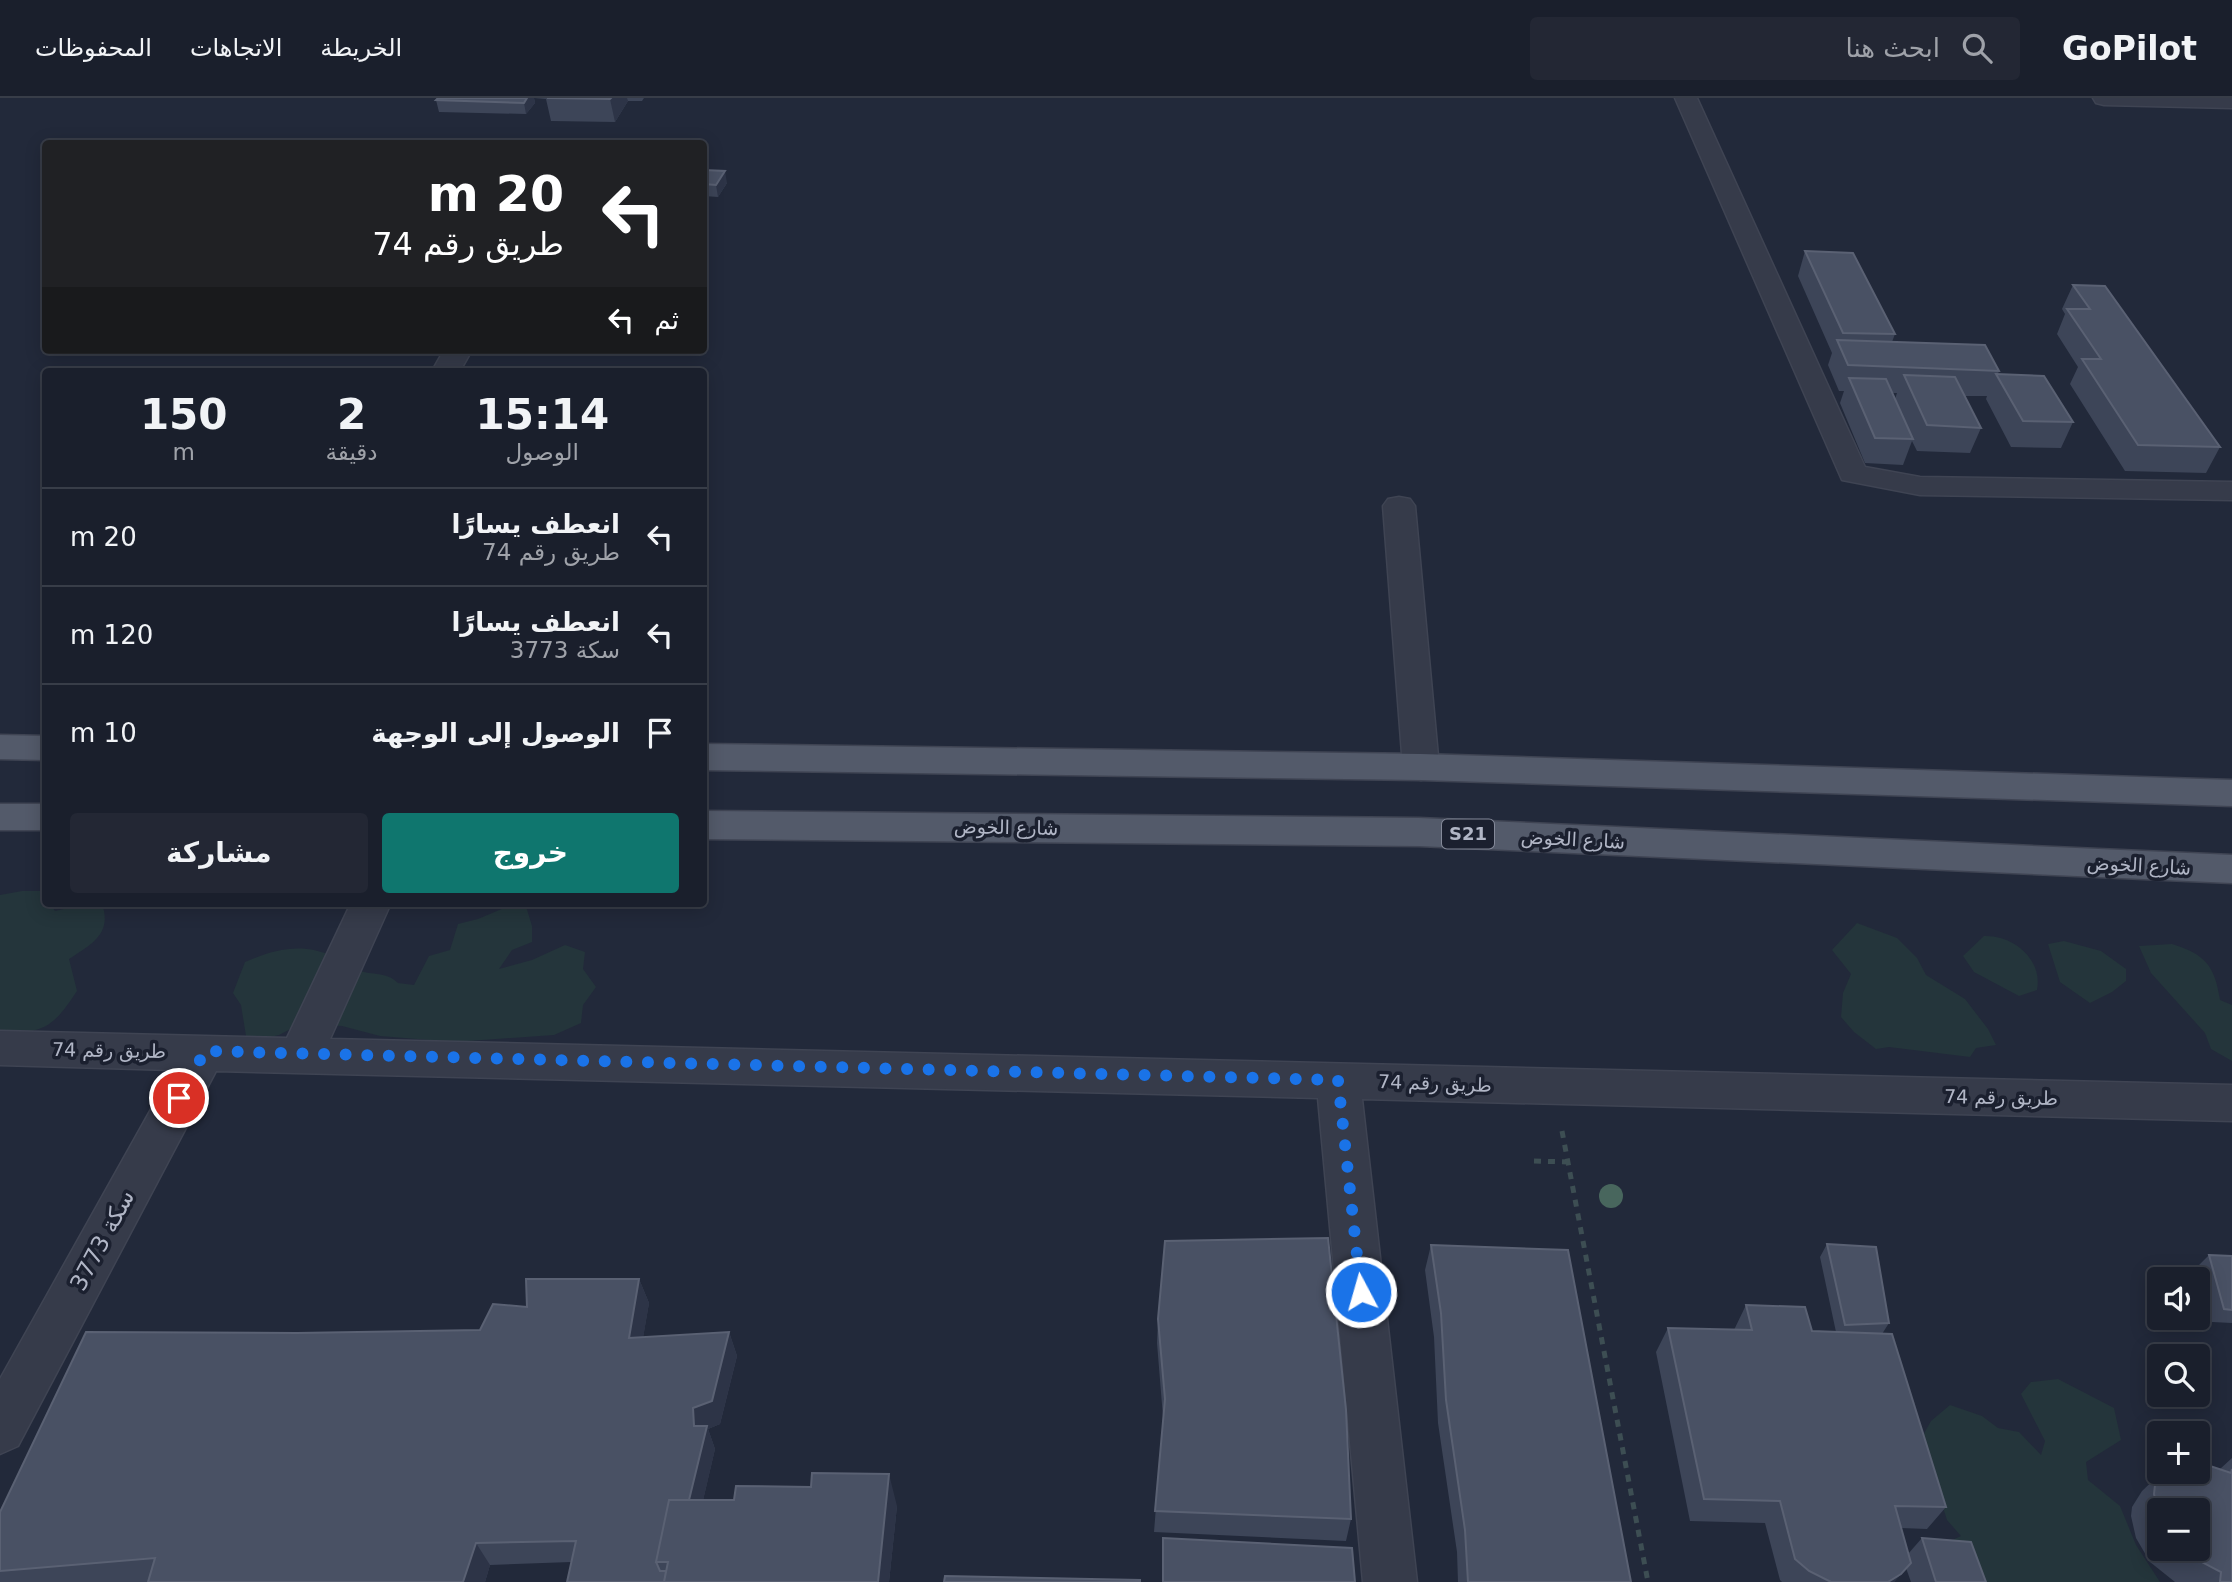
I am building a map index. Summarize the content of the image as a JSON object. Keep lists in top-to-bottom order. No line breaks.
{"streets":{"main road":["شارع الخوض","S21"],"street":["طريق رقم 74","سكة 3773"]},"crossings":[["طريق رقم 74","سكة 3773"]],"page":{"header":"GoPilot","search":"ابحث هنا","nav":["الخريطة","الاتجاهات","المحفوظات"],"turn":["20 m","طريق رقم 74"],"then":"ثم","eta":["15:14","الوصول","2","دقيقة","150","m"],"list":[{"name":"انعطف يسارًا","note":"طريق رقم 74","value":"20 m"},{"name":"انعطف يسارًا","note":"سكة 3773","value":"120 m"},{"name":"الوصول إلى الوجهة","value":"10 m"}],"buttons":["خروج","مشاركة"],"map_buttons":["+","−"]}}
